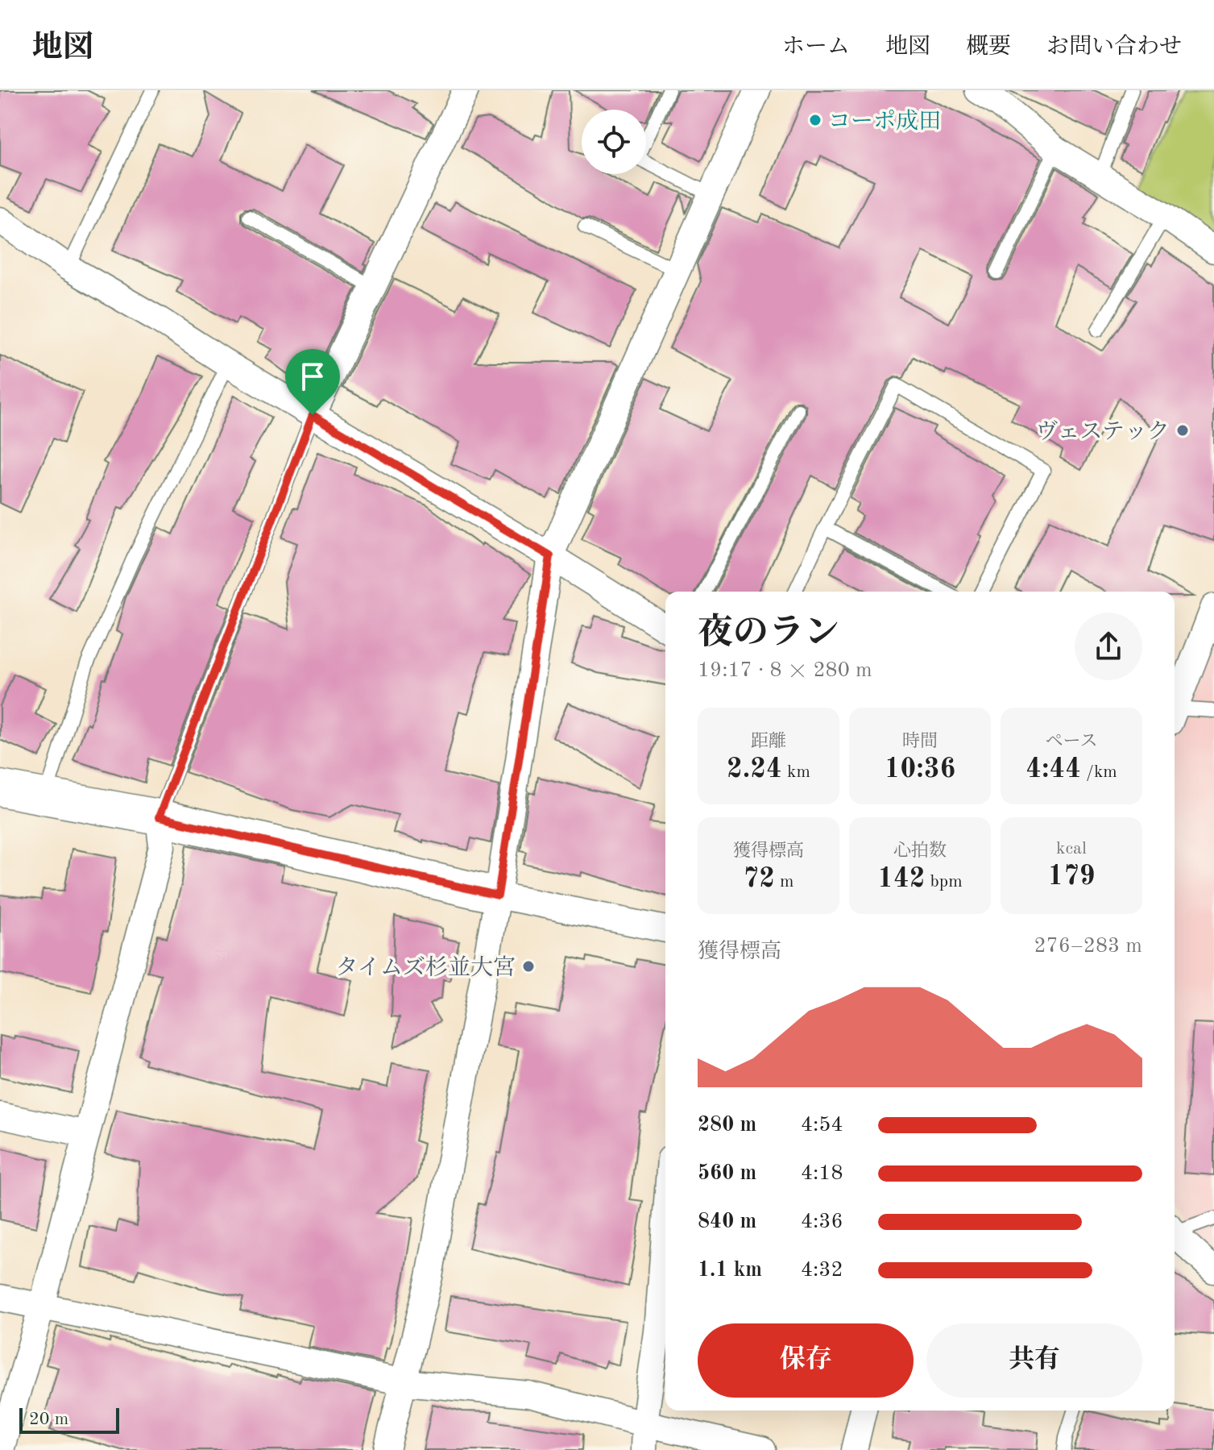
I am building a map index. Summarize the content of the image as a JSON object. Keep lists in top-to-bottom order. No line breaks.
{"places":["コーポ成田","ヴェステック","タイムズ杉並大宮"],"scale_bar":"20 m","page":{"header":"地図","nav":["ホーム","地図","概要","お問い合わせ"],"heading":["夜のラン","19:17 · 8 × 280 m"],"stats":[["距離","2.24 km"],["時間","10:36"],["ペース","4:44 /km"],["獲得標高","72 m"],["心拍数","142 bpm"],["kcal","179"]],"chart":["獲得標高","276–283 m"],"list":[{"name":"280 m","note":"4:54"},{"name":"560 m","note":"4:18"},{"name":"840 m","note":"4:36"},{"name":"1.1 km","note":"4:32"}],"buttons":["保存","共有"],"scale":"20 m"}}
